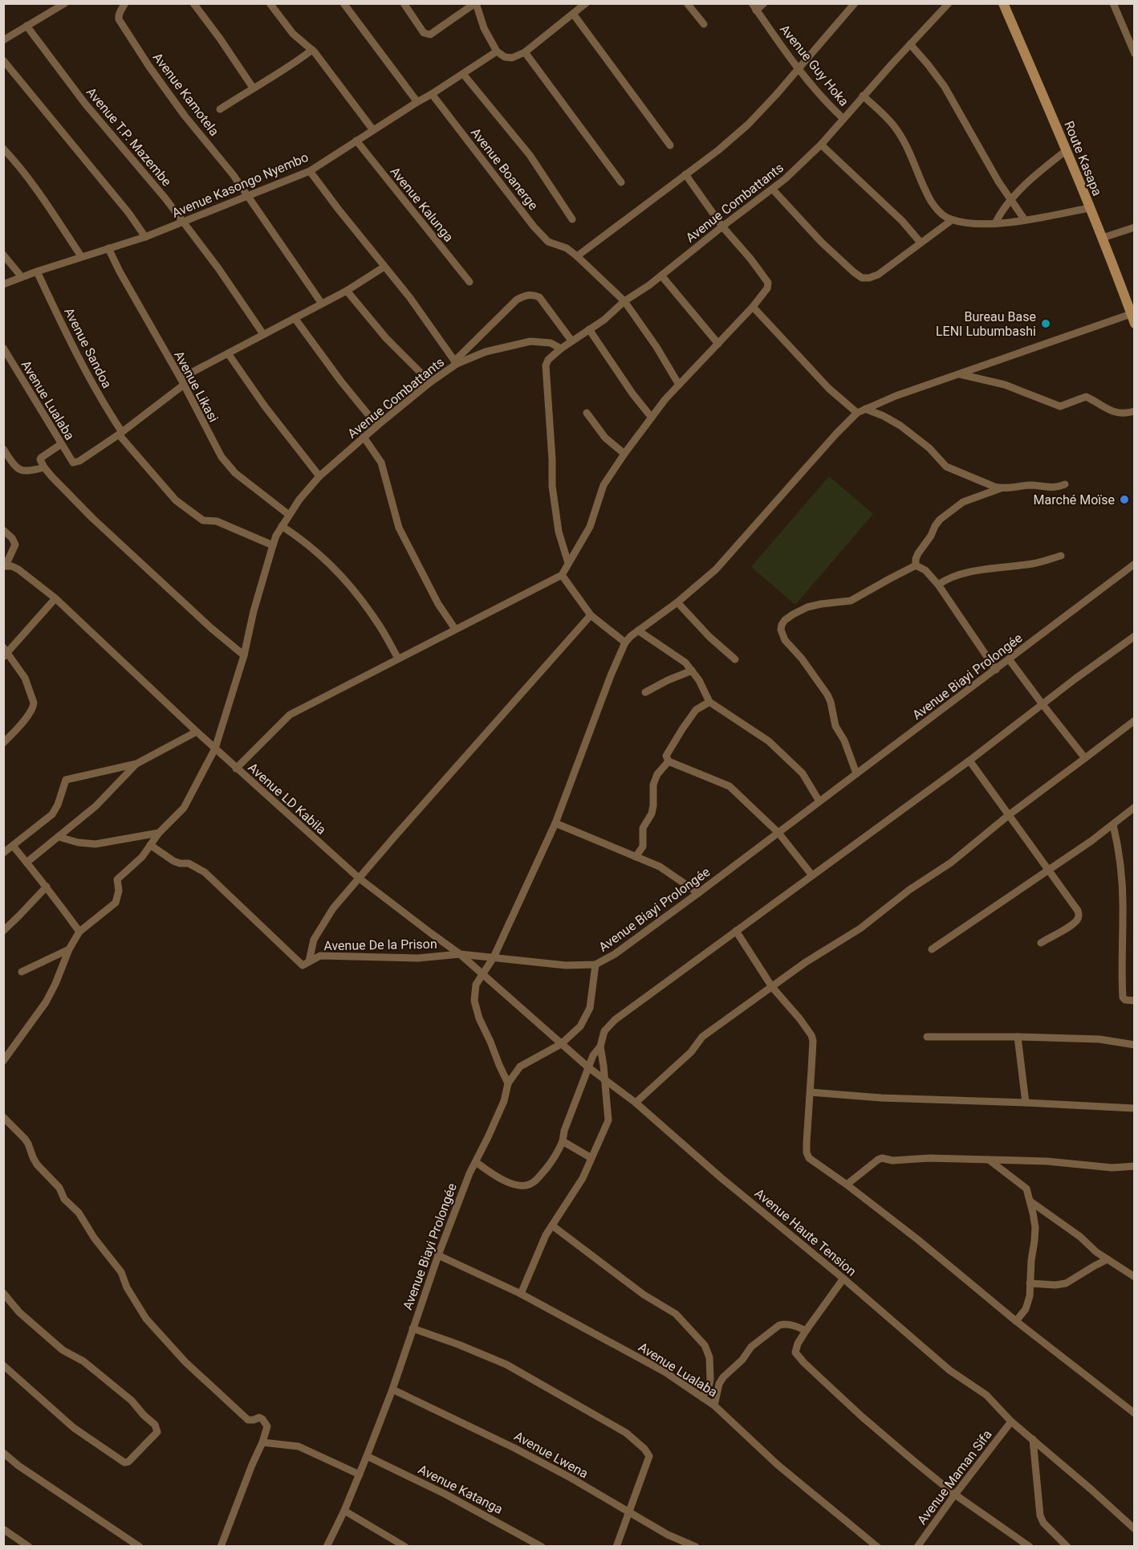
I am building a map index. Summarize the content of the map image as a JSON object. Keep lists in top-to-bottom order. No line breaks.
{"streets":{"main road":["Route Kasapa"],"street":["Avenue Guy Hoka","Avenue Kamotela","Avenue T.P. Mazembe","Avenue Boanerge","Avenue Kasongo Nyembo","Avenue Combattants","Avenue Kalunga","Avenue Sandoa","Avenue Likasi","Avenue Lualaba","Avenue Biayi Prolongée","Avenue LD Kabila","Avenue De la Prison","Avenue Haute Tension","Avenue Lwena","Avenue Maman Sifa","Avenue Katanga"]},"crossings":[["Avenue Guy Hoka","Avenue Combattants"],["Avenue Kamotela","Avenue Kasongo Nyembo"],["Avenue T.P. Mazembe","Avenue Kasongo Nyembo"],["Avenue Boanerge","Avenue Kasongo Nyembo"],["Avenue Boanerge","Avenue Combattants"],["Avenue Kasongo Nyembo","Avenue Kalunga"],["Avenue Kasongo Nyembo","Avenue Sandoa"],["Avenue Kasongo Nyembo","Avenue Likasi"],["Avenue Combattants","Avenue Sandoa"],["Avenue Combattants","Avenue Likasi"],["Avenue Combattants","Avenue LD Kabila"],["Avenue Sandoa","Avenue Lualaba"],["Avenue Lualaba","Avenue Biayi Prolongée"],["Avenue Biayi Prolongée","Avenue Haute Tension"],["Avenue Biayi Prolongée","Avenue Lwena"],["Avenue Biayi Prolongée","Avenue Katanga"],["Avenue LD Kabila","Avenue De la Prison"],["Avenue LD Kabila","Avenue Haute Tension"],["Avenue De la Prison","Avenue Haute Tension"],["Avenue Haute Tension","Avenue Maman Sifa"]],"places":["Bureau Base LENI Lubumbashi","Marché Moïse"]}
